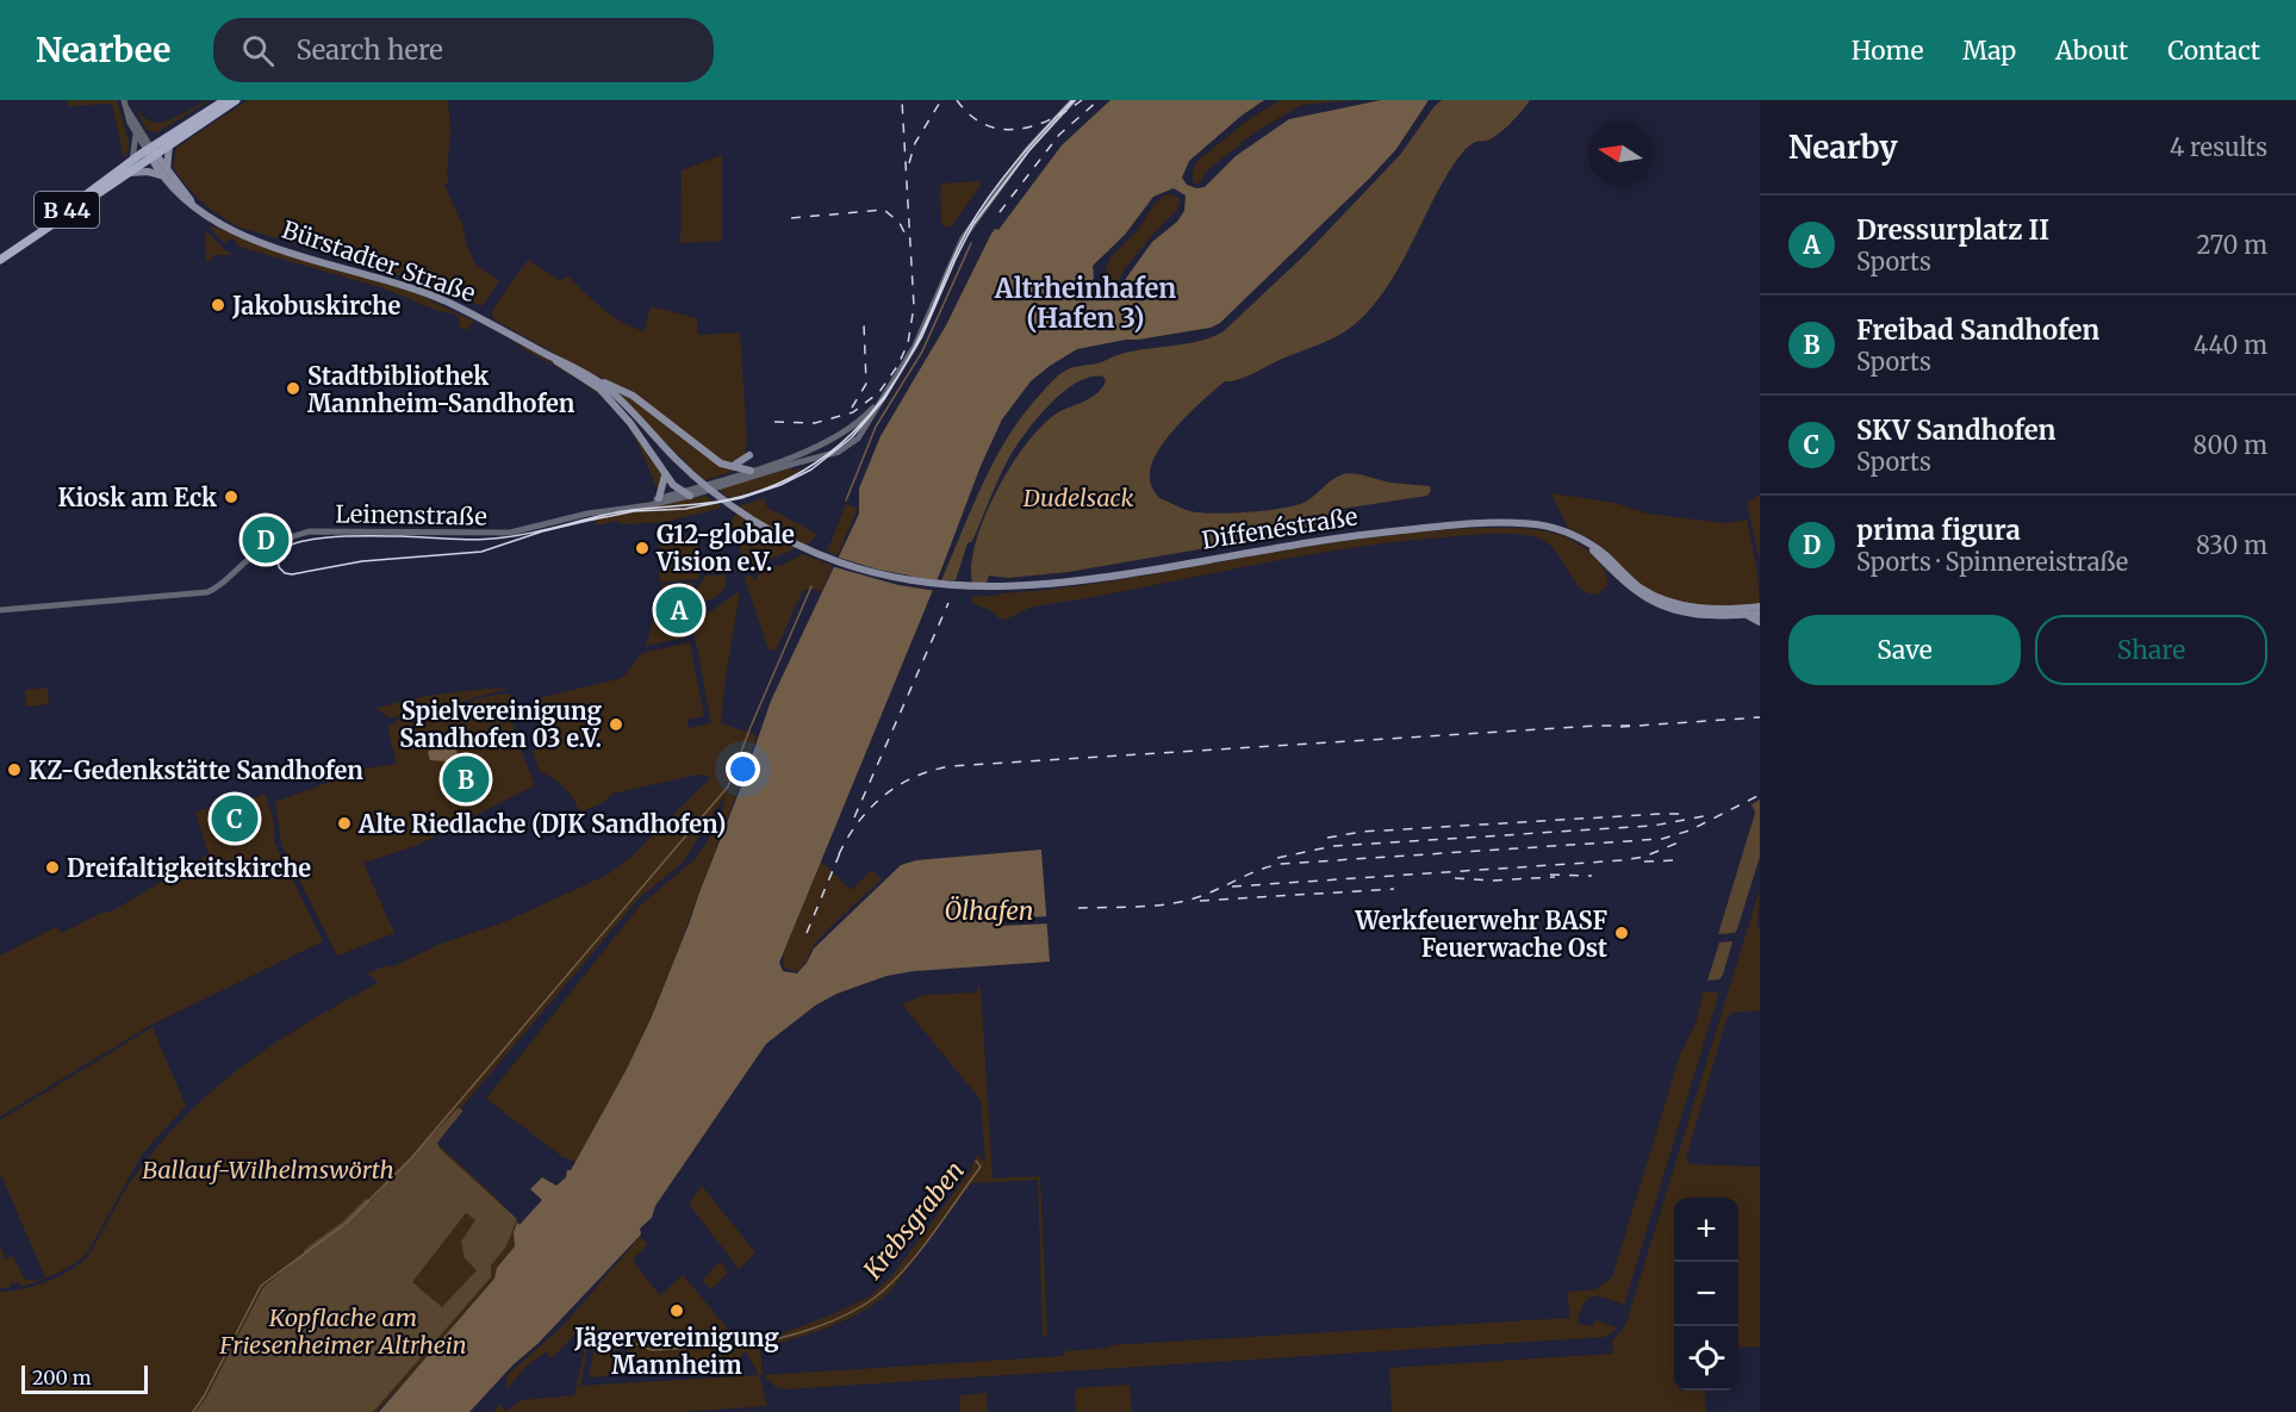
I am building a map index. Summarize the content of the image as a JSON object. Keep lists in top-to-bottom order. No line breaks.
{"streets":{"main road":["B 44","Bürstadter Straße","Diffenéstraße"],"street":["Leinenstraße"]},"crossings":[["B 44","Bürstadter Straße"],["Bürstadter Straße","Diffenéstraße"]],"districts":["Altrheinhafen (Hafen 3)"],"water":["Ölhafen","Krebsgraben"],"parks":["Dudelsack","Ballauf-Wilhelmswörth","Kopflache am Friesenheimer Altrhein"],"places":["Jakobuskirche","Stadtbibliothek Mannheim-Sandhofen","Kiosk am Eck","G12-globale Vision e.V.","Spielvereinigung Sandhofen 03 e.V.","KZ-Gedenkstätte Sandhofen","Alte Riedlache (DJK Sandhofen)","Dreifaltigkeitskirche","Werkfeuerwehr BASF Feuerwache Ost","Jägervereinigung Mannheim"],"scale_bar":"200 m","north":"left","page":{"header":"Nearbee","search":"Search here","nav":["Home","Map","About","Contact"],"heading":["Nearby","4 results"],"list":[{"mark":"A","name":"Dressurplatz II","note":"Sports","value":"270 m"},{"mark":"B","name":"Freibad Sandhofen","note":"Sports","value":"440 m"},{"mark":"C","name":"SKV Sandhofen","note":"Sports","value":"800 m"},{"mark":"D","name":"prima figura","note":"Sports · Spinnereistraße","value":"830 m"}],"pins":["D","A","B","C"],"buttons":["Save","Share"],"map_buttons":["+","−"],"scale":"200 m"}}
